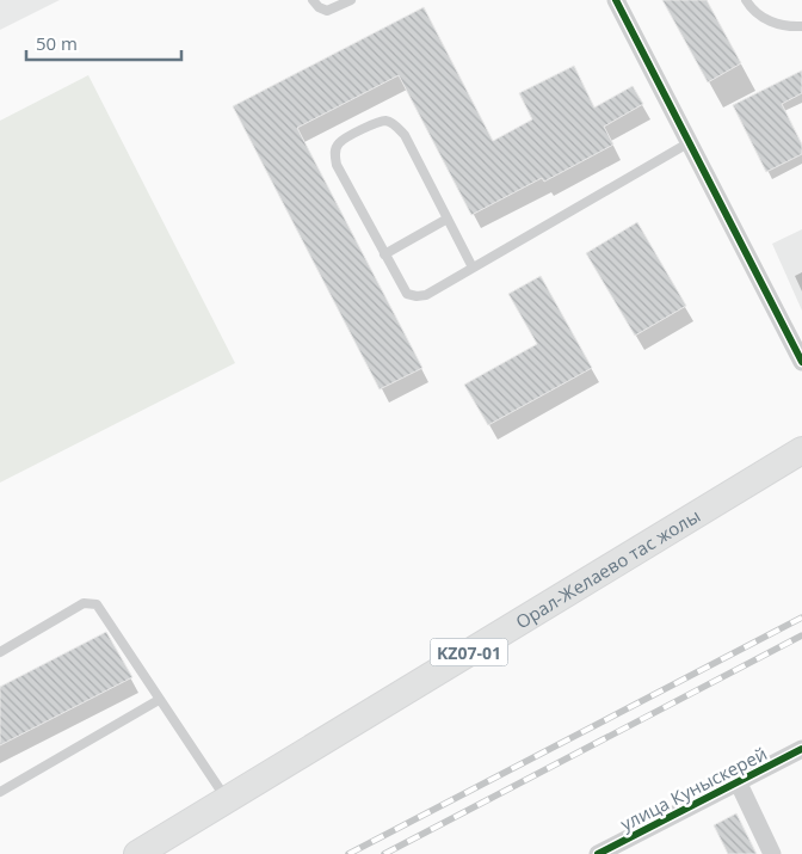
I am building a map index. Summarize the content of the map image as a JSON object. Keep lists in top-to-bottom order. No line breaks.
{"streets":{"main road":["Орал-Желаево тас жолы","KZ07-01"],"street":["улица Куныскерей"]},"scale_bar":"50 m"}
